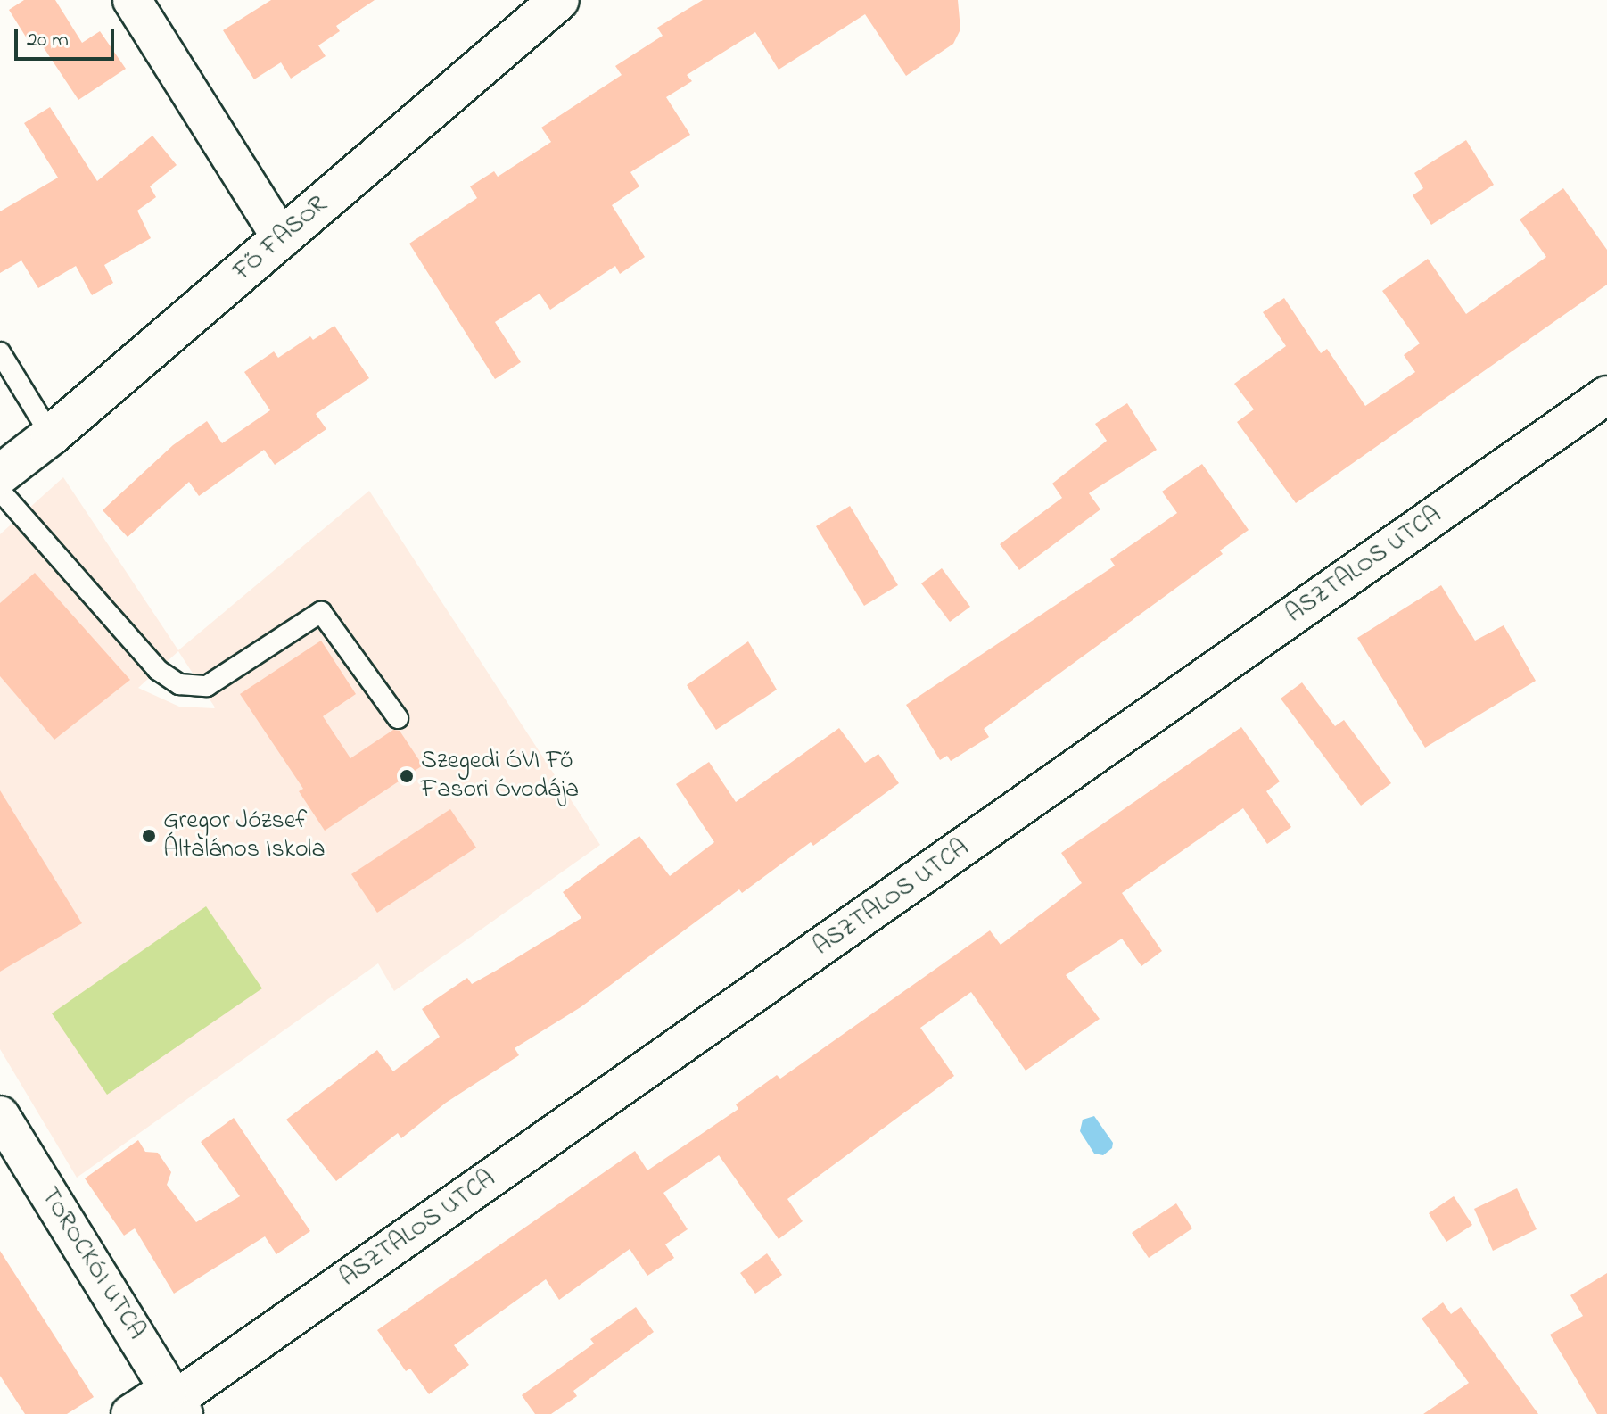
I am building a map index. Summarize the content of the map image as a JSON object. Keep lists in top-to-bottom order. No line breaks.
{"streets":{"street":["FŐ FASOR","ASZTALOS UTCA","TOROCKÓI UTCA"]},"crossings":[["ASZTALOS UTCA","TOROCKÓI UTCA"]],"places":["Szegedi ÓVI Fő Fasori Óvodája","Gregor József Általános Iskola"],"scale_bar":"20 m"}
